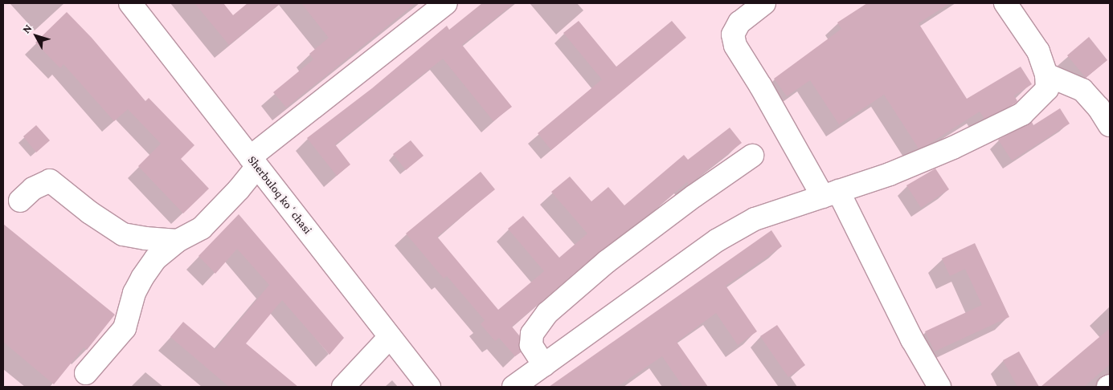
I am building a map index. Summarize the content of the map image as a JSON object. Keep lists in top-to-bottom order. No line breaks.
{"streets":{"street":["Sherbuloq koʻchasi"]},"north":"top left"}
